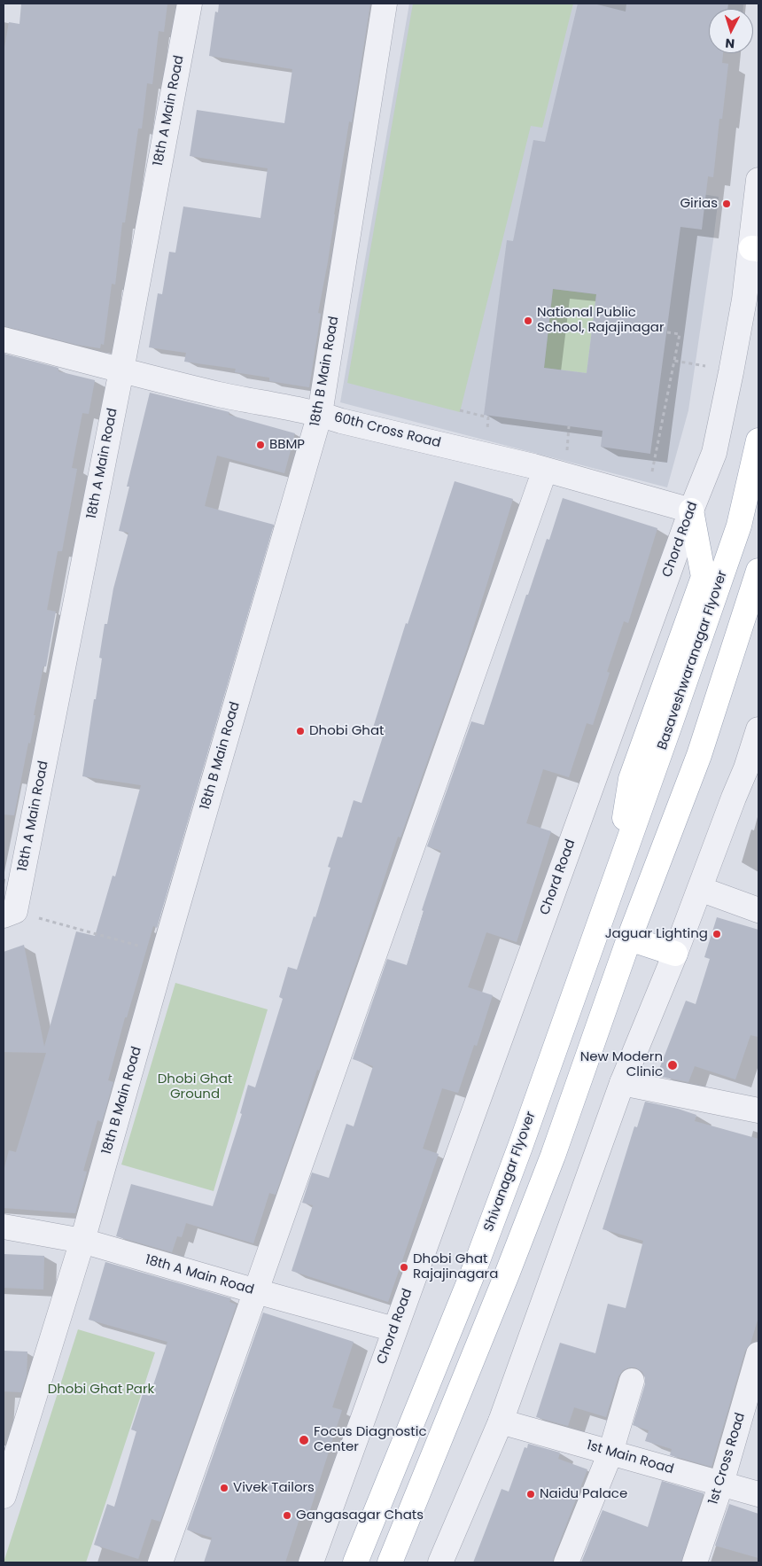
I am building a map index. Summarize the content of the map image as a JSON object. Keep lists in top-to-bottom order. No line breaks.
{"streets":{"main road":["Basaveshwaranagar Flyover","Shivanagar Flyover"],"street":["18th A Main Road","18th B Main Road","60th Cross Road","Chord Road","1st Main Road","1st Cross Road"]},"crossings":[["18th A Main Road","18th B Main Road"],["18th A Main Road","60th Cross Road"],["18th A Main Road","Chord Road"],["18th B Main Road","60th Cross Road"],["60th Cross Road","Chord Road"],["Basaveshwaranagar Flyover","Shivanagar Flyover"],["1st Main Road","1st Cross Road"]],"parks":["Dhobi Ghat Ground","Dhobi Ghat Park"],"places":["Girias","National Public School, Rajajinagar","BBMP","Dhobi Ghat","Jaguar Lighting","New Modern Clinic","Dhobi Ghat Rajajinagara","Focus Diagnostic Center","Vivek Tailors","Naidu Palace","Gangasagar Chats"],"north":"bottom"}
